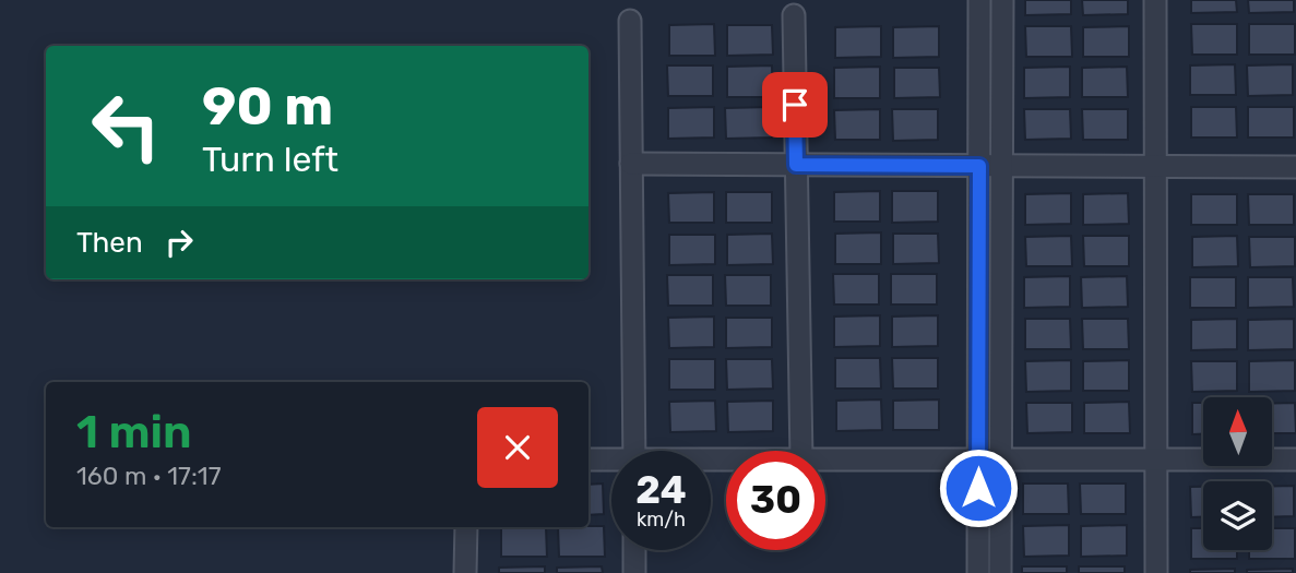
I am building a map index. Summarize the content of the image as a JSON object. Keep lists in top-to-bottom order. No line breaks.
{"north":"top","page":{"turn":["90 m","Turn left"],"then":"Then","heading":["1 min","160 m · 17:17"],"speed":"24 km/h","limit":"30"}}
